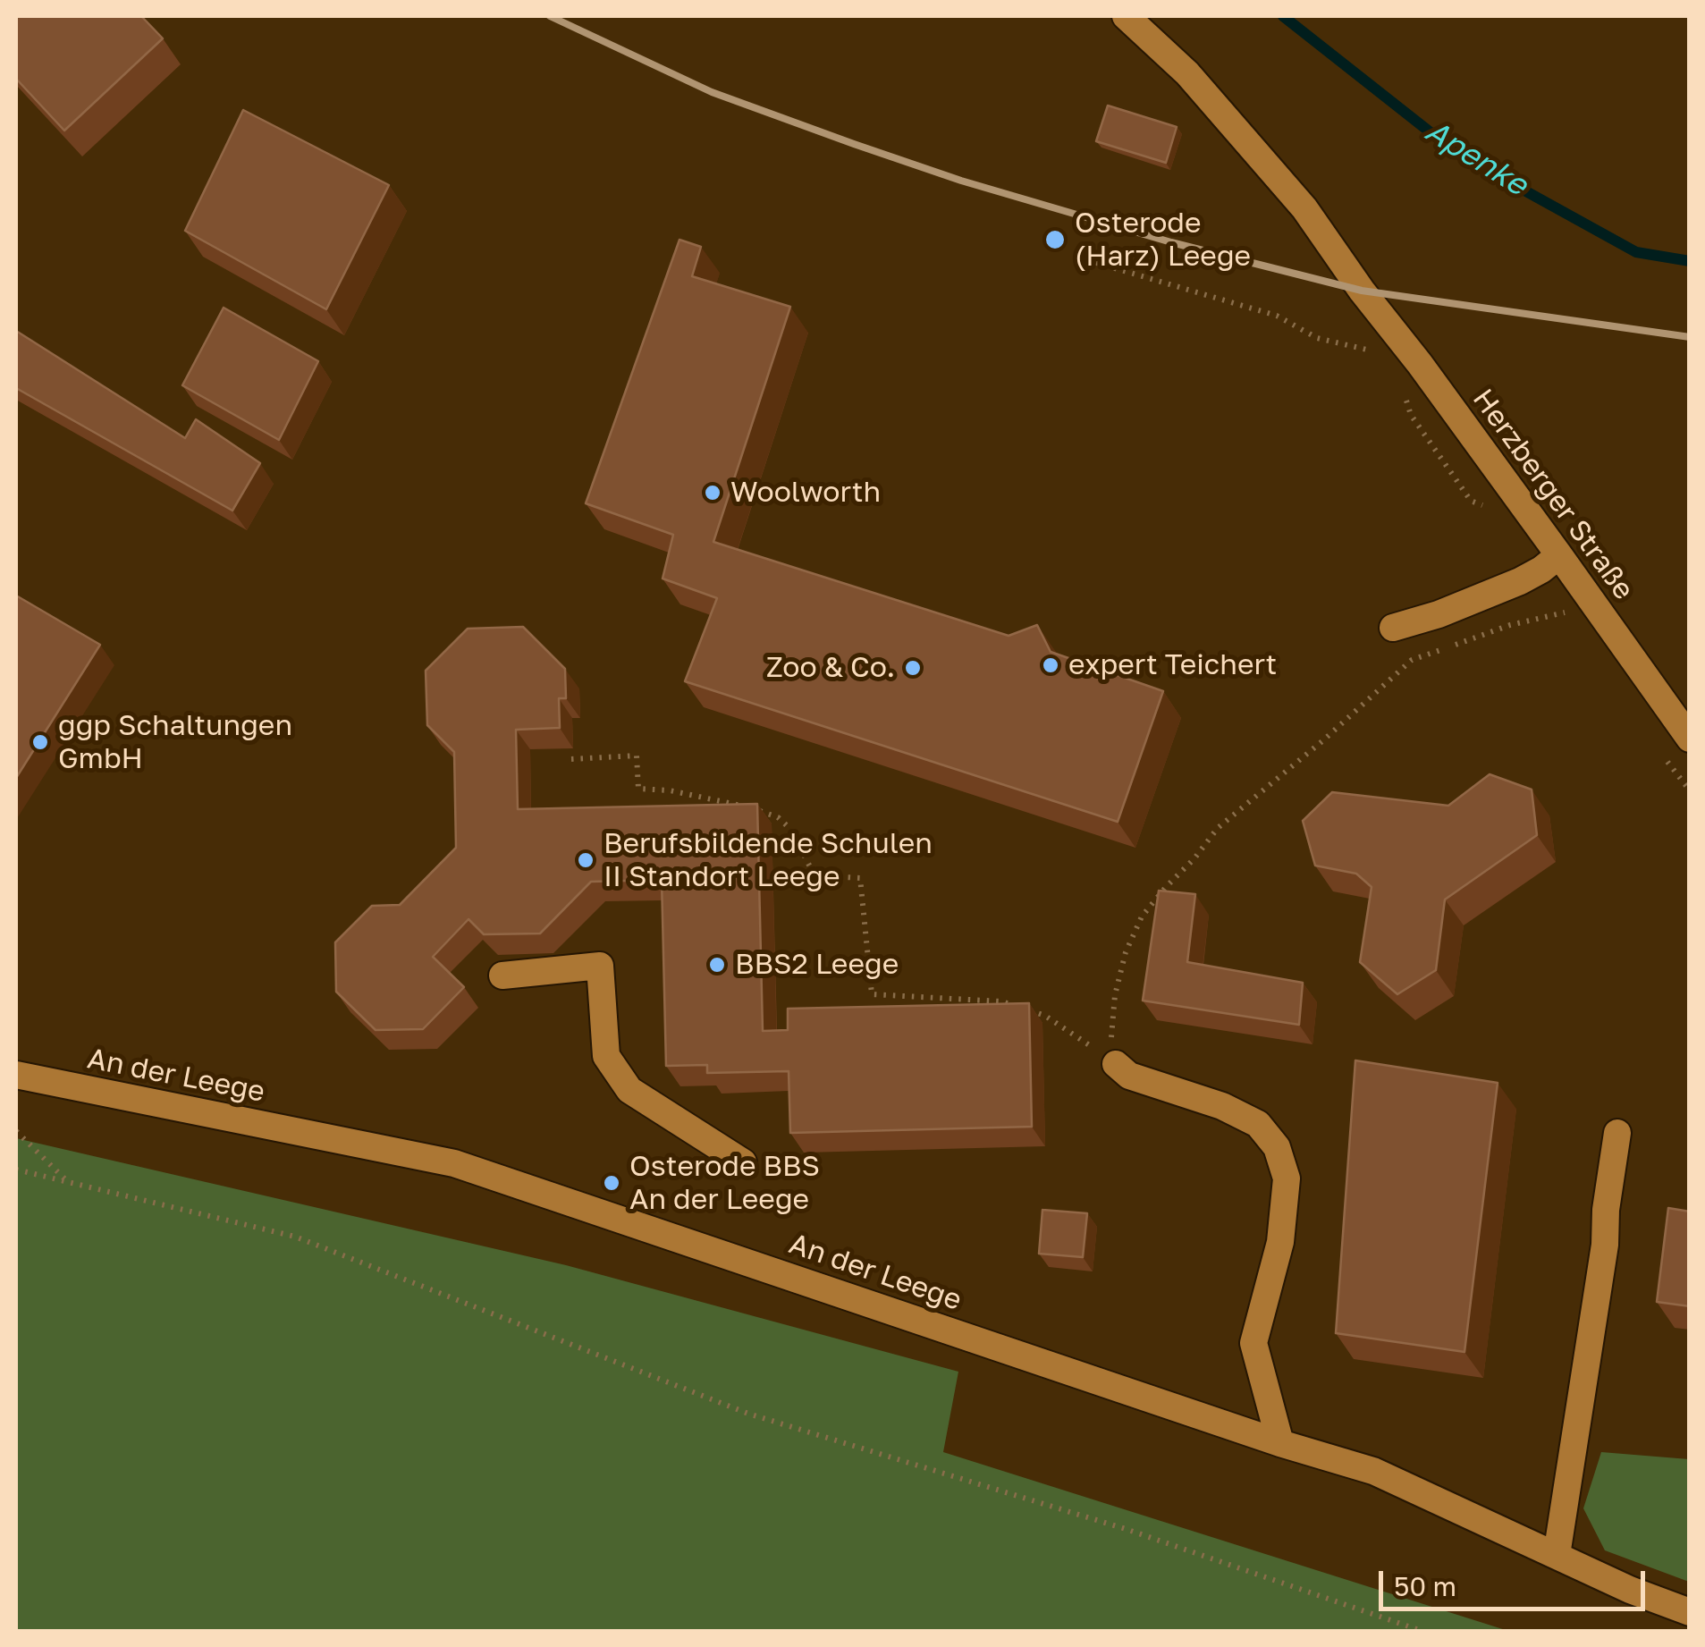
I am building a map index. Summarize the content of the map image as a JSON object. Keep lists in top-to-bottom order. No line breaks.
{"streets":{"street":["Herzberger Straße","An der Leege"]},"water":["Apenke"],"places":["Osterode (Harz) Leege","Woolworth","expert Teichert","Zoo & Co.","ggp Schaltungen GmbH","Berufsbildende Schulen II Standort Leege","BBS2 Leege","Osterode BBS An der Leege"],"scale_bar":"50 m"}
